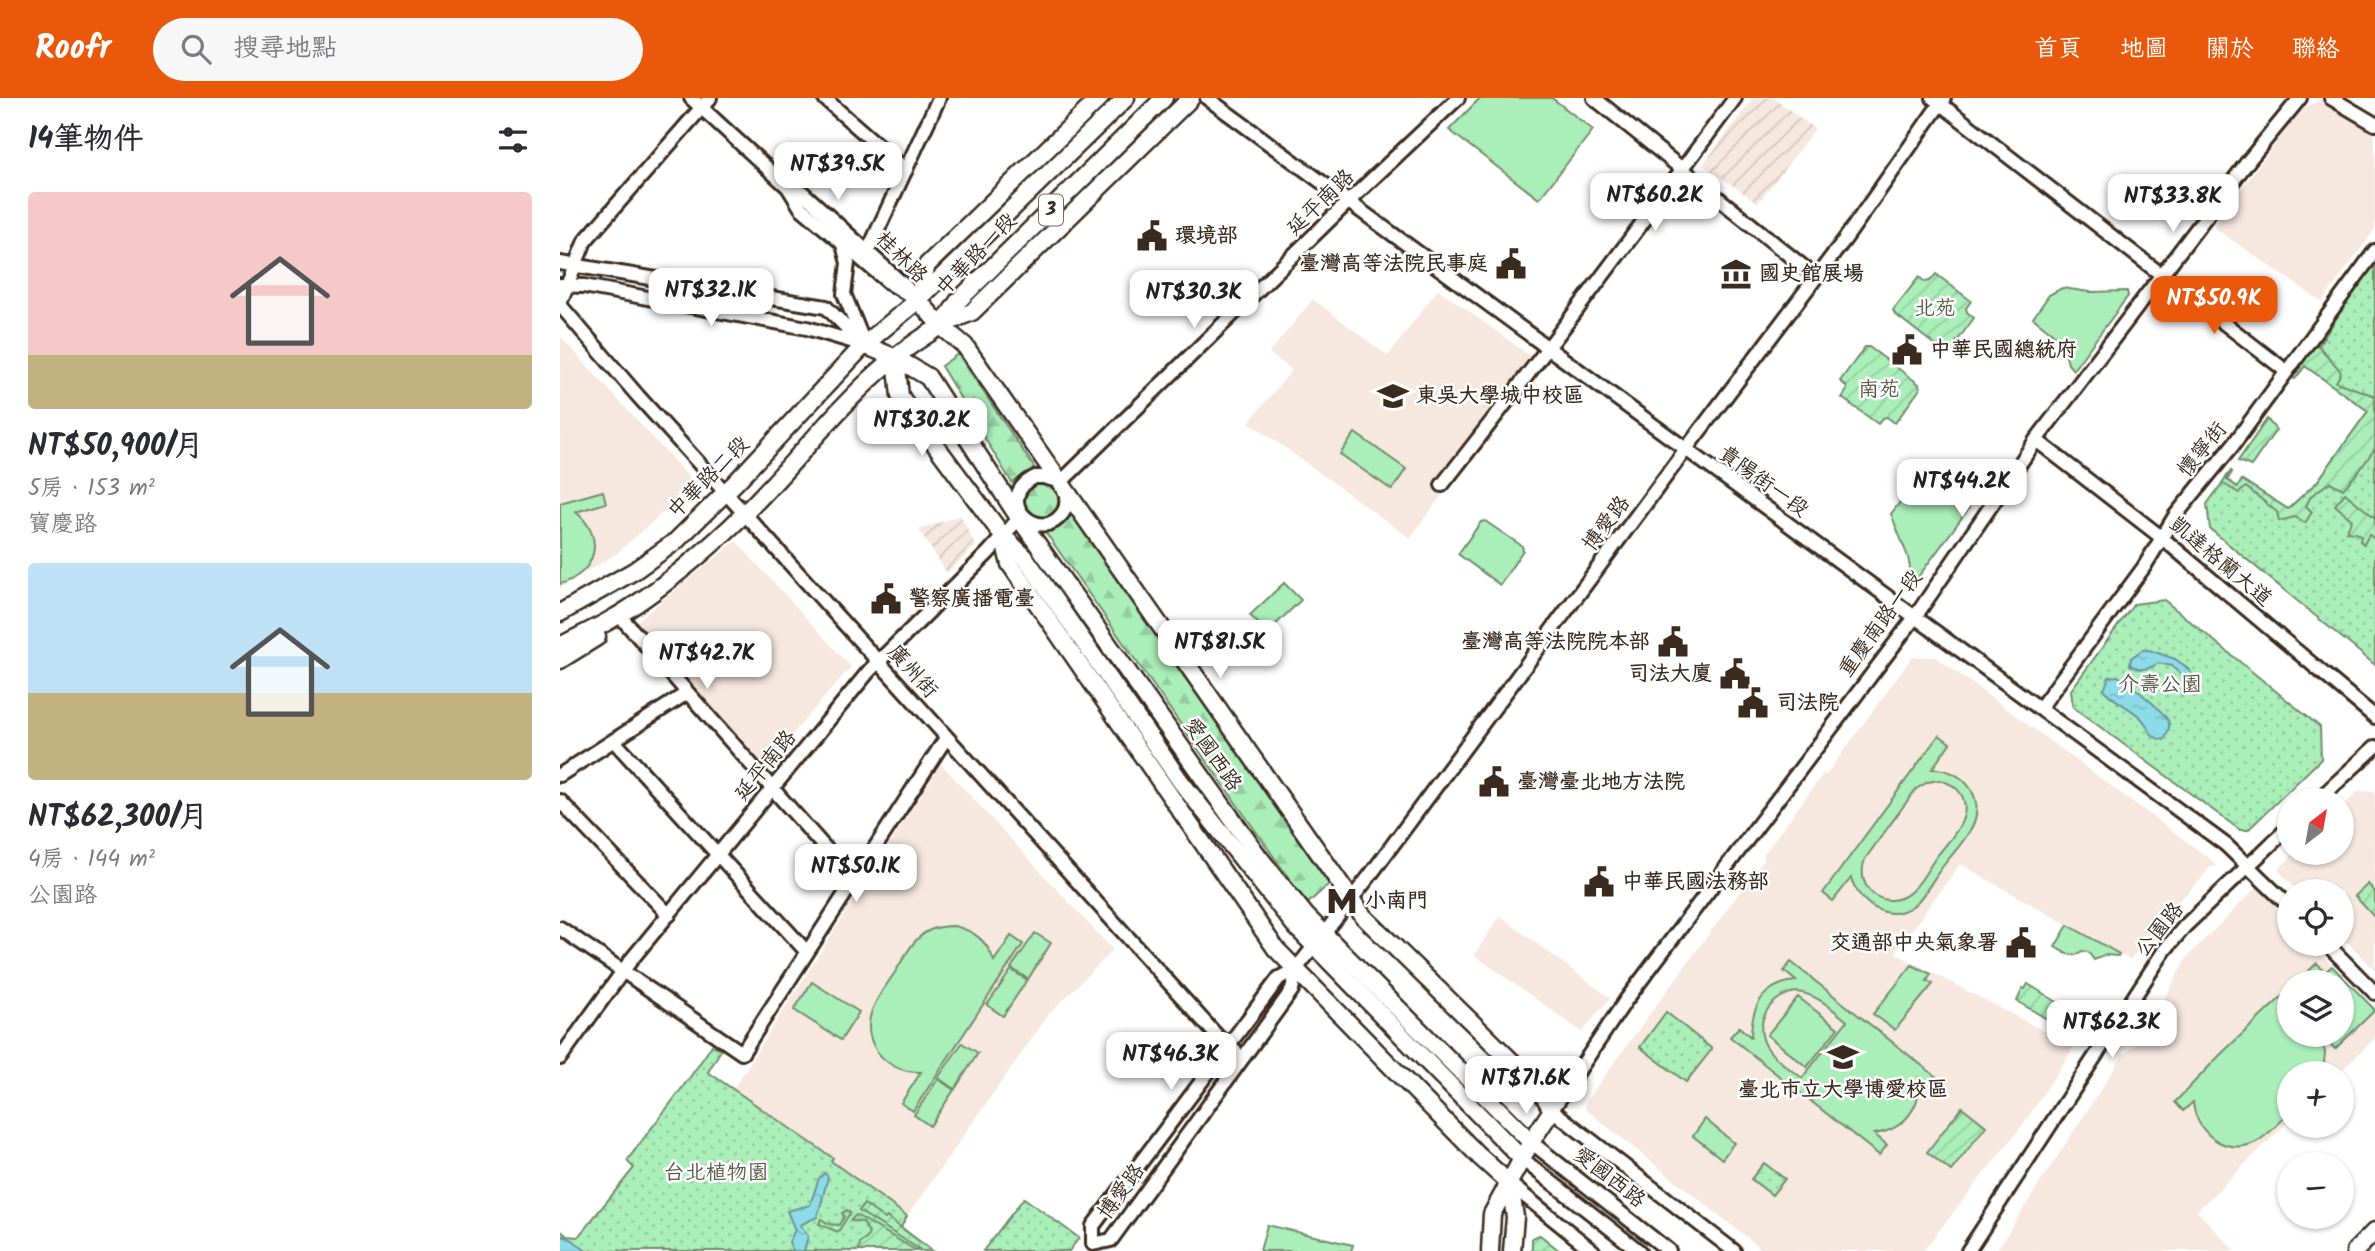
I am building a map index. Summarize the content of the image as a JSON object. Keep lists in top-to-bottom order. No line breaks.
{"streets":{"main road":["3","中華路一段","中華路二段","重慶南路一段","愛國西路"],"street":["延平南路","桂林路","懷寧街","貴陽街一段","博愛路","凱達格蘭大道","廣州街","公園路"]},"crossings":[["延平南路","貴陽街一段"],["延平南路","廣州街"],["延平南路","愛國西路"],["3","中華路一段"],["3","廣州街"],["3","愛國西路"],["中華路一段","桂林路"],["中華路一段","中華路二段"],["中華路一段","愛國西路"],["桂林路","中華路二段"],["桂林路","愛國西路"],["懷寧街","貴陽街一段"],["懷寧街","凱達格蘭大道"],["中華路二段","廣州街"],["貴陽街一段","博愛路"],["貴陽街一段","重慶南路一段"],["貴陽街一段","公園路"],["博愛路","廣州街"],["博愛路","愛國西路"],["凱達格蘭大道","重慶南路一段"],["重慶南路一段","愛國西路"]],"parks":["北苑","南苑","介壽公園","台北植物園"],"places":{"public building":["環境部","臺灣高等法院民事庭","中華民國總統府","警察廣播電臺","臺灣高等法院院本部","司法大廈","司法院","臺灣臺北地方法院","中華民國法務部","交通部中央氣象署"],"museum":["國史館展場"],"school or university":["東吳大學城中校區","臺北市立大學博愛校區"],"metro station":["小南門"]},"north":"top right","page":{"header":"Roofr","search":"搜尋地點","nav":["首頁","地圖","關於","聯絡"],"heading":"14筆物件","price":["NT$39.5K","NT$60.2K","NT$33.8K","NT$32.1K","NT$30.3K","NT$50.9K","NT$30.2K","NT$44.2K","NT$81.5K","NT$42.7K","NT$50.1K","NT$62.3K","NT$46.3K","NT$71.6K"],"list":[{"name":"NT$50,900/月","note":"5房 · 153 m² · 寶慶路"},{"name":"NT$62,300/月","note":"4房 · 144 m² · 公園路"}],"map_buttons":["+","−"]}}
